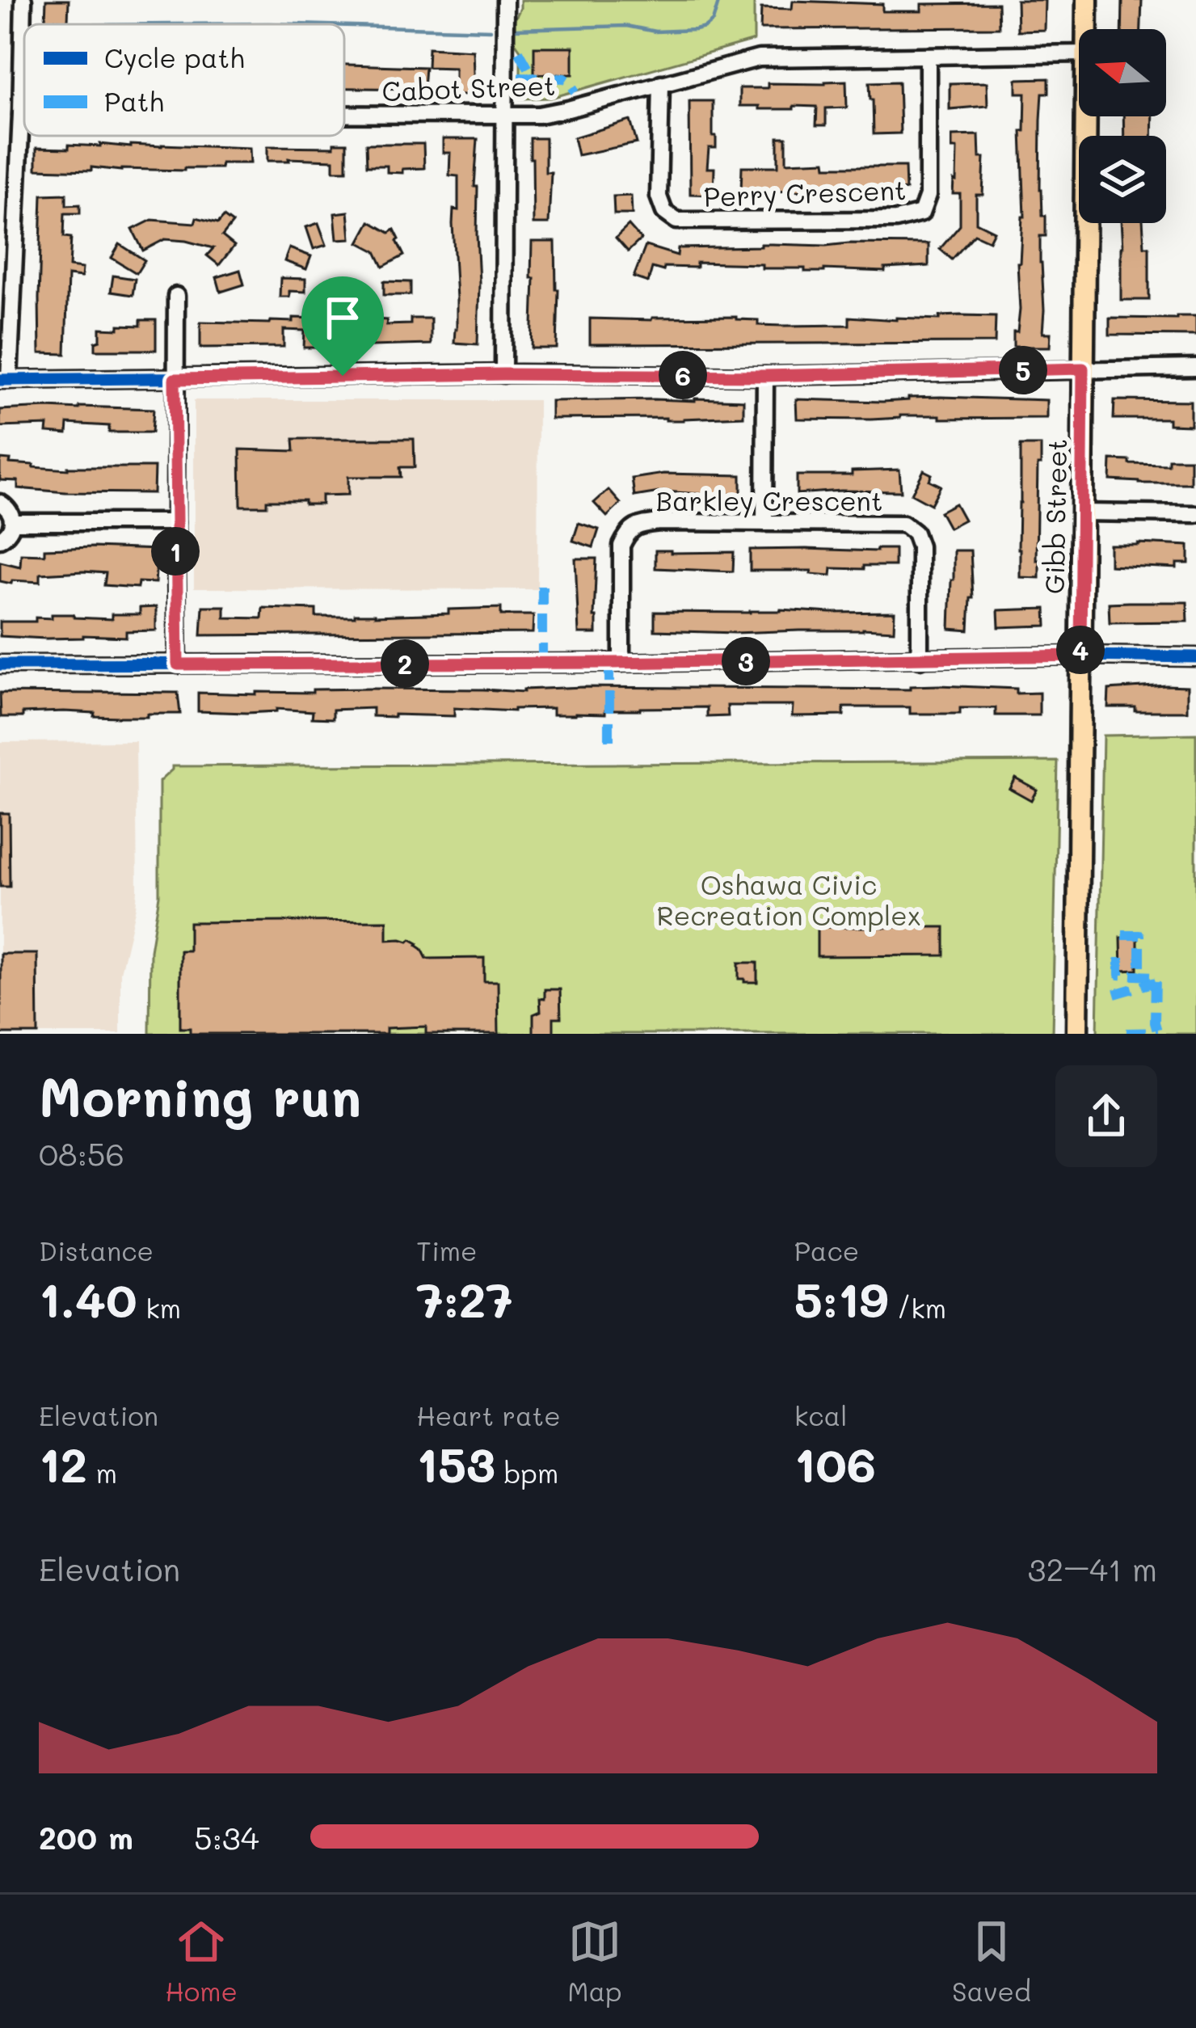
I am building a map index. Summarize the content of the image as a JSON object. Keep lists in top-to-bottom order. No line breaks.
{"streets":{"main road":["Gibb Street"],"street":["Cabot Street","Perry Crescent","Barkley Crescent"]},"crossings":[["Cabot Street","Perry Crescent"]],"parks":["Oshawa Civic Recreation Complex"],"legend":["Cycle path","Path"],"north":"left","page":{"pins":["5","6","1","4","3","2"],"heading":["Morning run","08:56"],"stats":[["Distance","1.40 km"],["Time","7:27"],["Pace","5:19 /km"],["Elevation","12 m"],["Heart rate","153 bpm"],["kcal","106"]],"chart":["Elevation","32–41 m"],"list":[{"name":"200 m","note":"5:34"}],"tabs":["Home","Map","Saved"]}}
